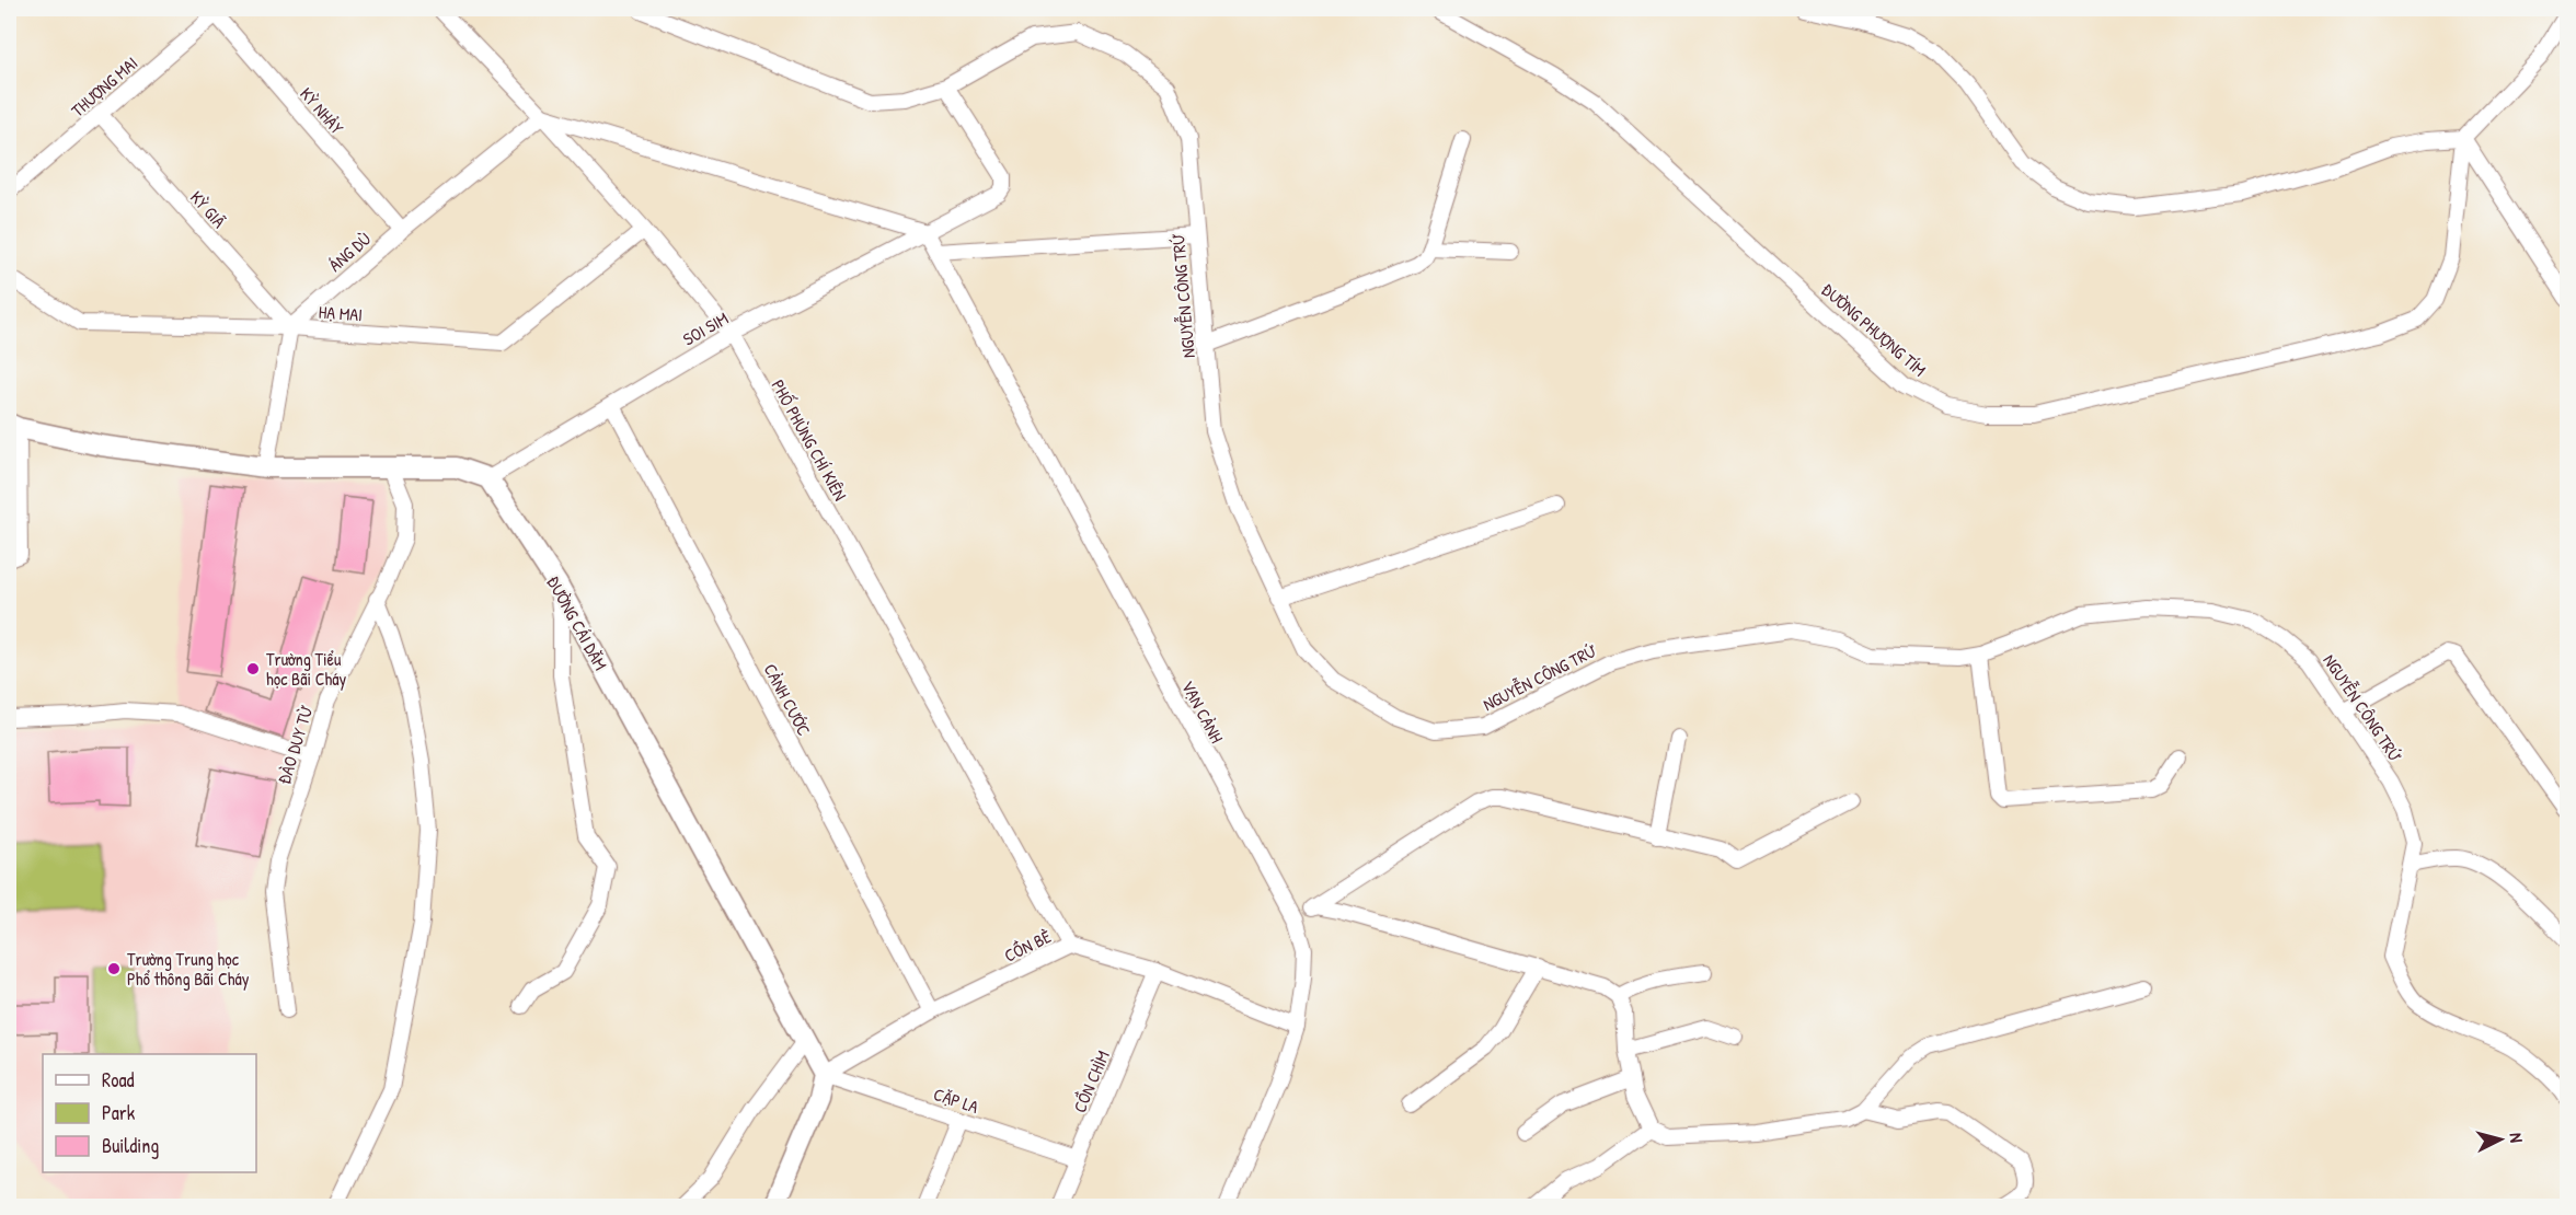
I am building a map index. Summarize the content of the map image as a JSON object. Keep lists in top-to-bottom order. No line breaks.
{"streets":{"street":["THƯỢNG MAI","KỲ NHẢY","KỲ GIÃ","ÁNG DÙ","NGUYỄN CÔNG TRỨ","HẠ MAI","SOI SIM","ĐƯỜNG PHƯỢNG TÍM","PHỐ PHÙNG CHÍ KIÊN","ĐƯỜNG CÁI DĂM","CẢNH CƯỚC","VẠN CẢNH","ĐÀO DUY TỪ","CỒN BÈ","CỒN CHÌM","CẶP LA"]},"crossings":[["THƯỢNG MAI","KỲ NHẢY"],["THƯỢNG MAI","KỲ GIÃ"],["KỲ NHẢY","ÁNG DÙ"],["KỲ GIÃ","ÁNG DÙ"],["KỲ GIÃ","HẠ MAI"],["ÁNG DÙ","HẠ MAI"],["ÁNG DÙ","PHỐ PHÙNG CHÍ KIÊN"],["NGUYỄN CÔNG TRỨ","SOI SIM"],["HẠ MAI","PHỐ PHÙNG CHÍ KIÊN"],["SOI SIM","PHỐ PHÙNG CHÍ KIÊN"],["SOI SIM","ĐƯỜNG CÁI DĂM"],["SOI SIM","CẢNH CƯỚC"],["PHỐ PHÙNG CHÍ KIÊN","CỒN BÈ"],["ĐƯỜNG CÁI DĂM","CỒN BÈ"],["ĐƯỜNG CÁI DĂM","CẶP LA"],["CẢNH CƯỚC","CỒN BÈ"],["VẠN CẢNH","CỒN BÈ"],["CỒN BÈ","CỒN CHÌM"],["CỒN BÈ","CẶP LA"],["CỒN CHÌM","CẶP LA"]],"places":["Trường Tiểu học Bãi Cháy","Trường Trung học Phổ thông Bãi Cháy"],"legend":["Road","Park","Building"],"north":"right"}
